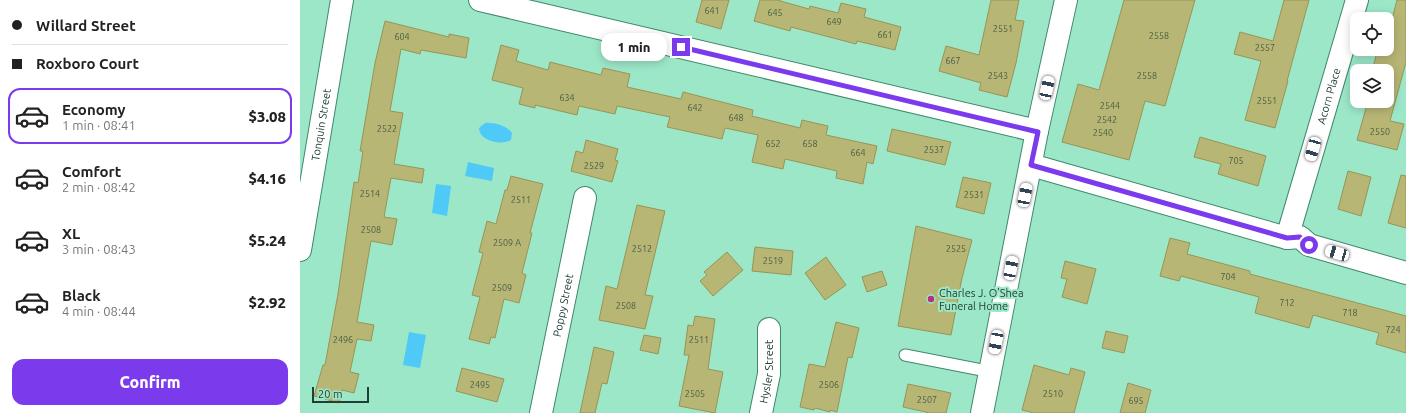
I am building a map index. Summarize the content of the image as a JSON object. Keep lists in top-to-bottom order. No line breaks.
{"streets":{"street":["Acorn Place","Tonquin Street","Poppy Street","Hysler Street"]},"places":["Charles J. O’Shea Funeral Home"],"house_numbers":["641","645","649","2551","661","2558","604","2557","667","2543","2558","634","2551","2544","642","648","2542","2522","2550","2540","652","658","2537","664","705","2529","2514","2531","2511","2508","2509 A","2512","2525","2519","704","2509","712","2508","718","724","2496","2511","2495","2506","2505","2510","2507","695"],"scale_bar":"20 m","page":{"banner":["Willard Street","Roxboro Court"],"bubble":"1 min","list":[{"name":"Economy","note":"1 min · 08:41","value":"$3.08"},{"name":"Comfort","note":"2 min · 08:42","value":"$4.16"},{"name":"XL","note":"3 min · 08:43","value":"$5.24"},{"name":"Black","note":"4 min · 08:44","value":"$2.92"}],"buttons":"Confirm","scale":"20 m"}}
